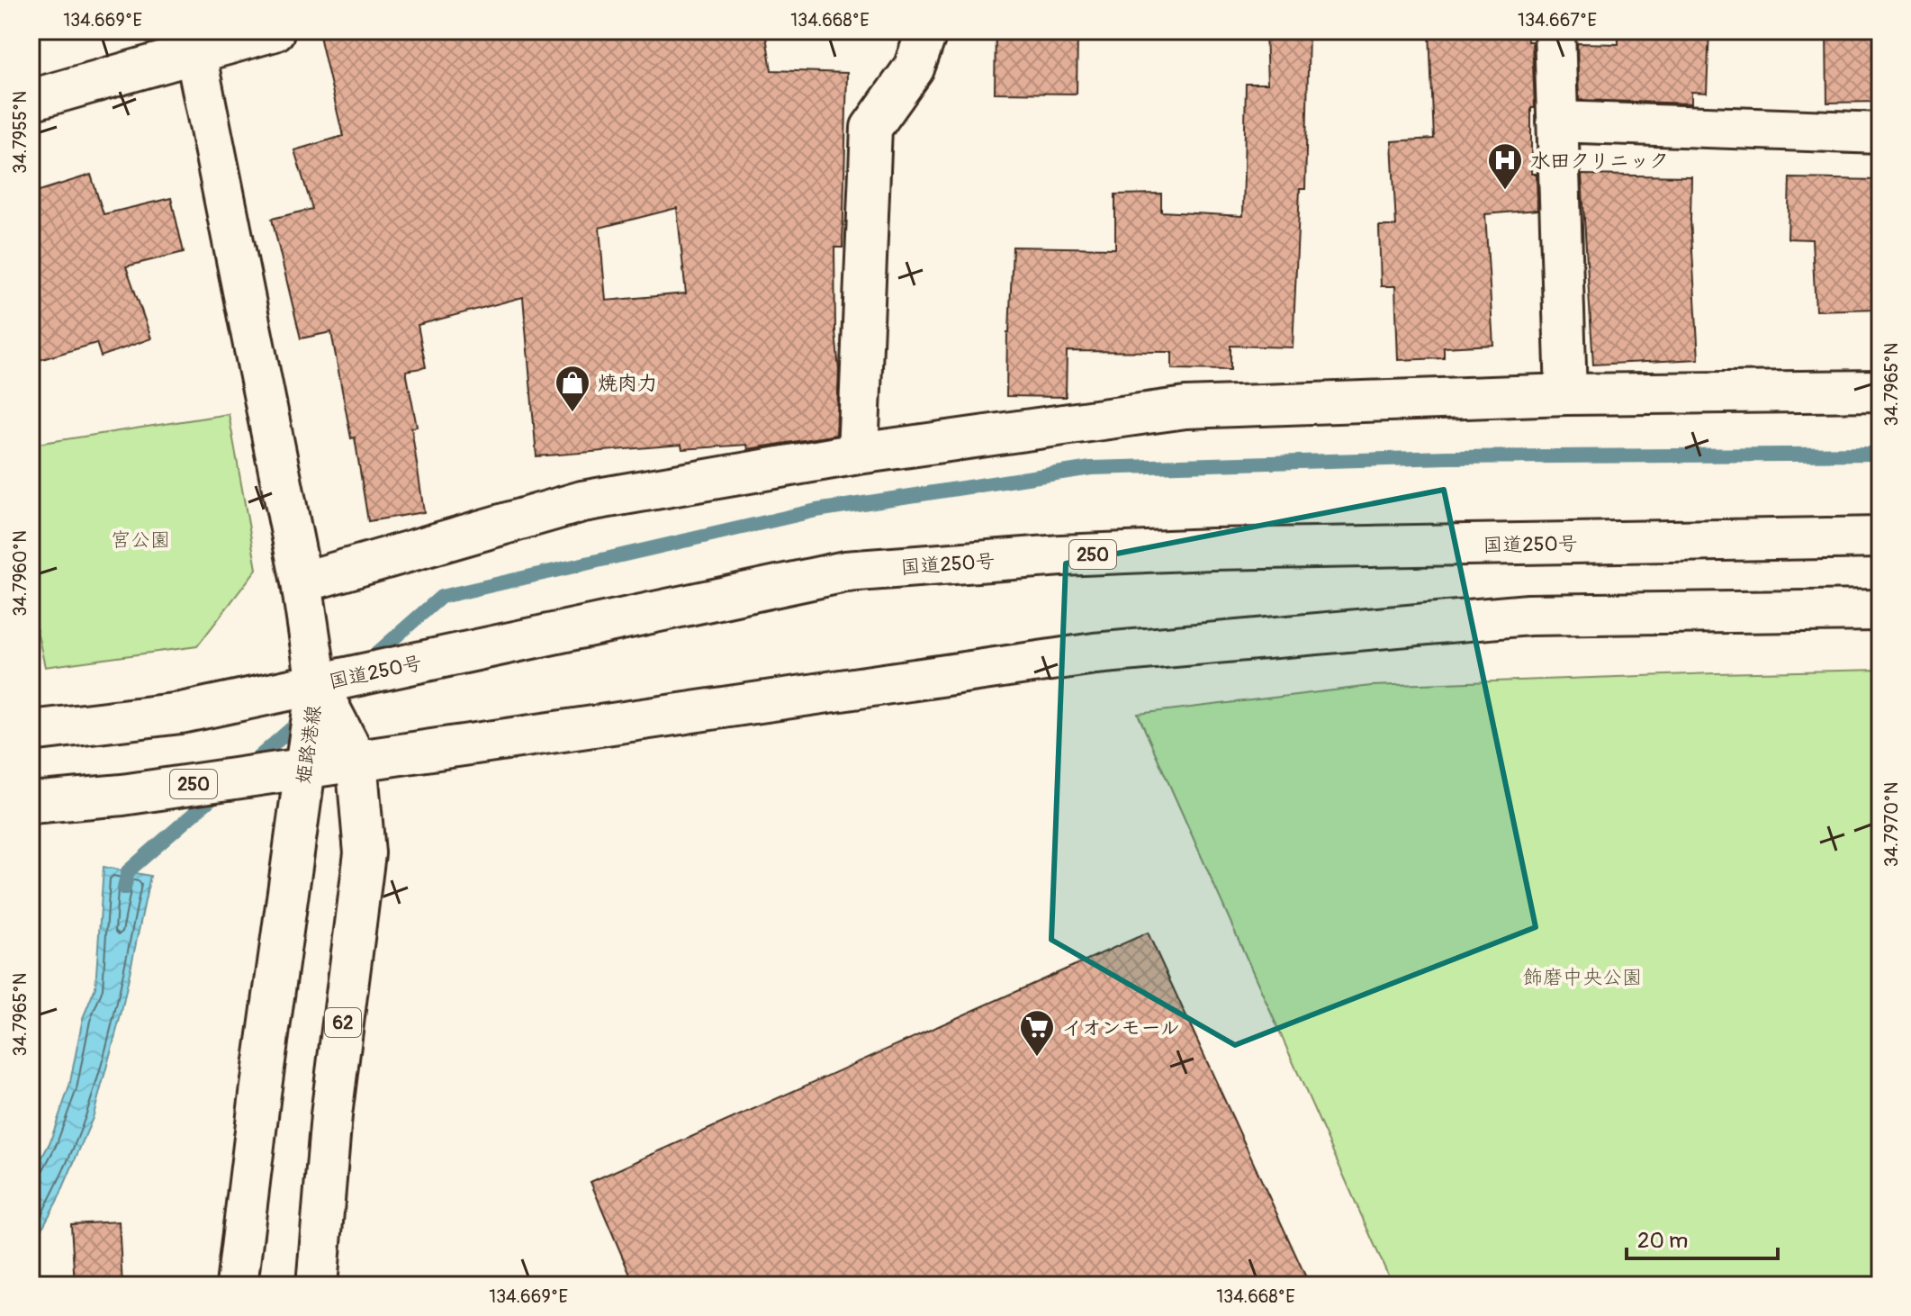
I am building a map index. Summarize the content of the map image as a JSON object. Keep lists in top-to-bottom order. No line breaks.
{"streets":{"main road":["国道250号","250","姫路港線","62"]},"crossings":[["国道250号","姫路港線"],["250","姫路港線"]],"parks":["宮公園","飾磨中央公園"],"places":{"hospital":["水田クリニック"],"shop":["焼肉力"],"supermarket":["イオンモール"]},"scale_bar":"20 m","coordinates":["134.669°E","134.668°E","134.667°E","34.7955°N","34.7965°N","34.7960°N","34.7970°N"]}
